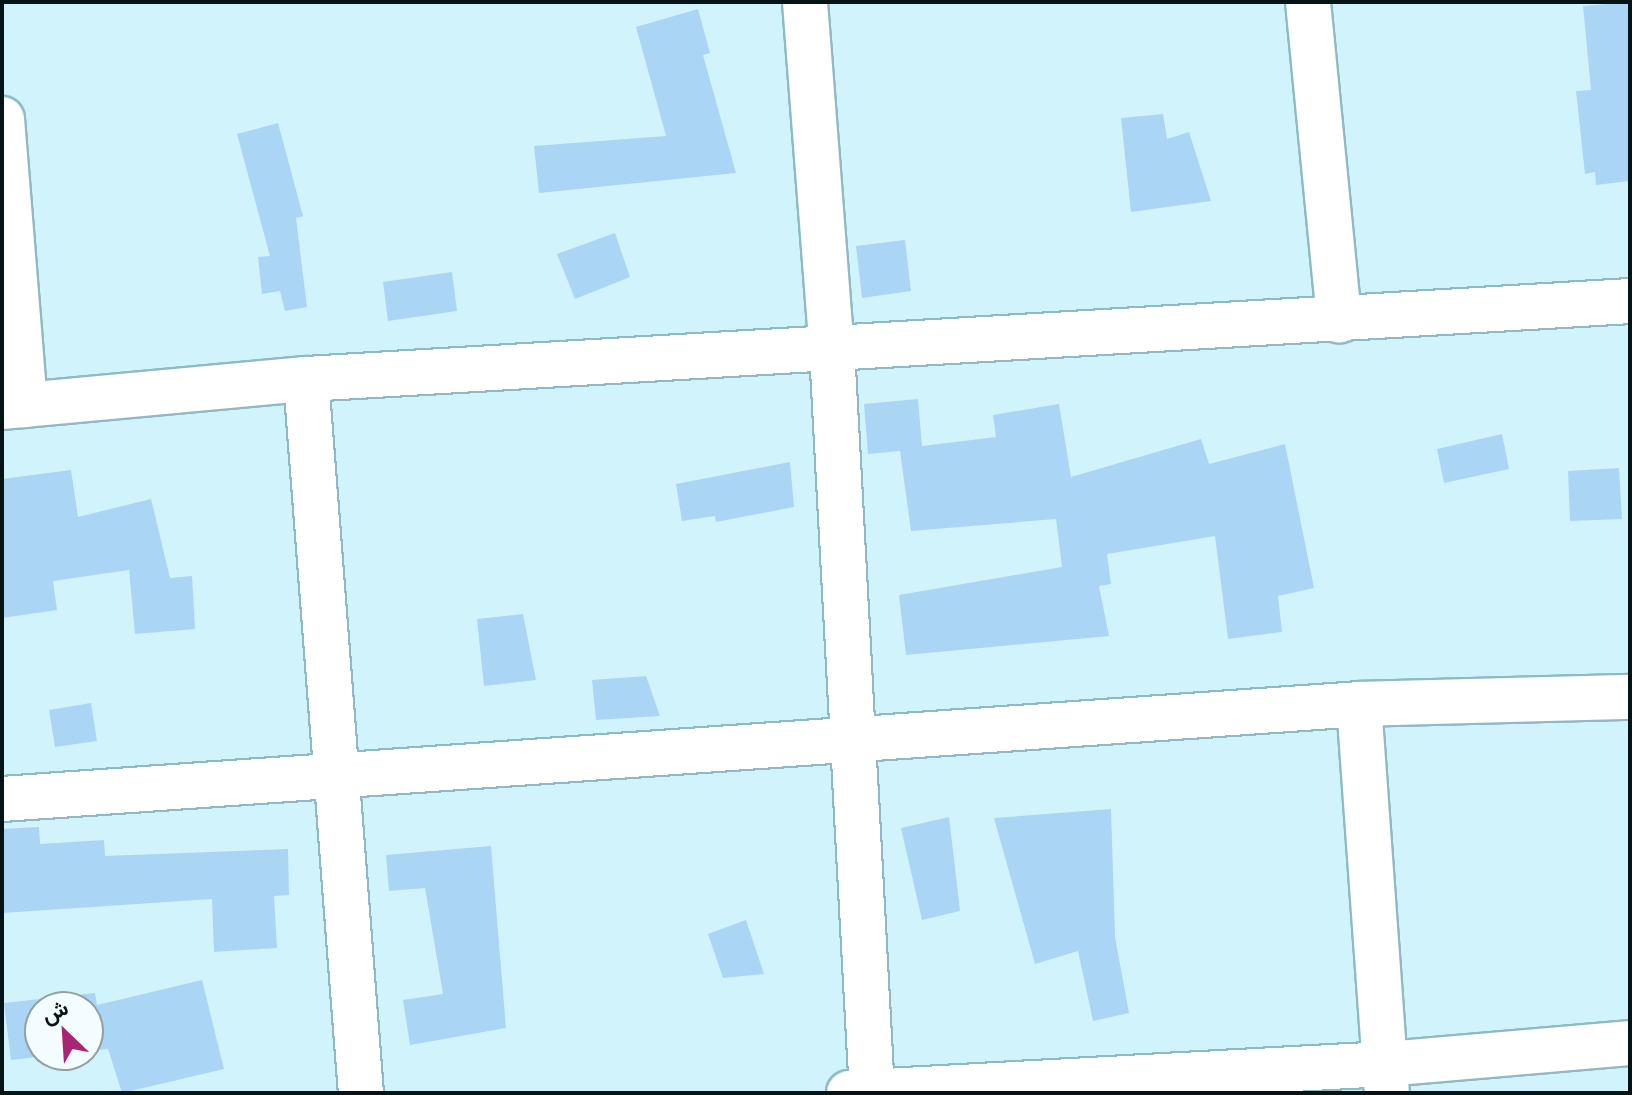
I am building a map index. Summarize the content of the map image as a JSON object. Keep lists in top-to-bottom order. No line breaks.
{"north":"top left"}
